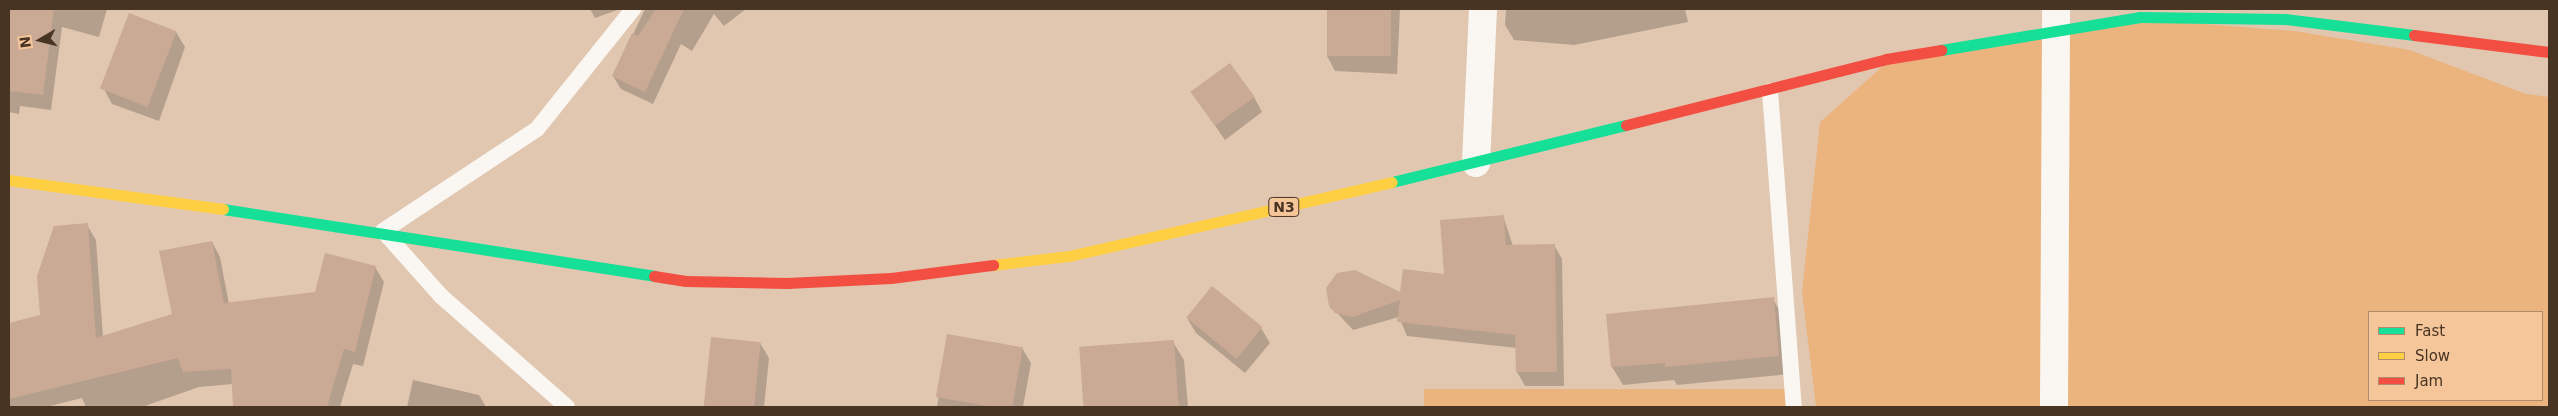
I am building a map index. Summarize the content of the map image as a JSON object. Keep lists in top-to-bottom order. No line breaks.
{"streets":{"highway":["N3"]},"legend":["Fast","Slow","Jam"],"north":"left"}
